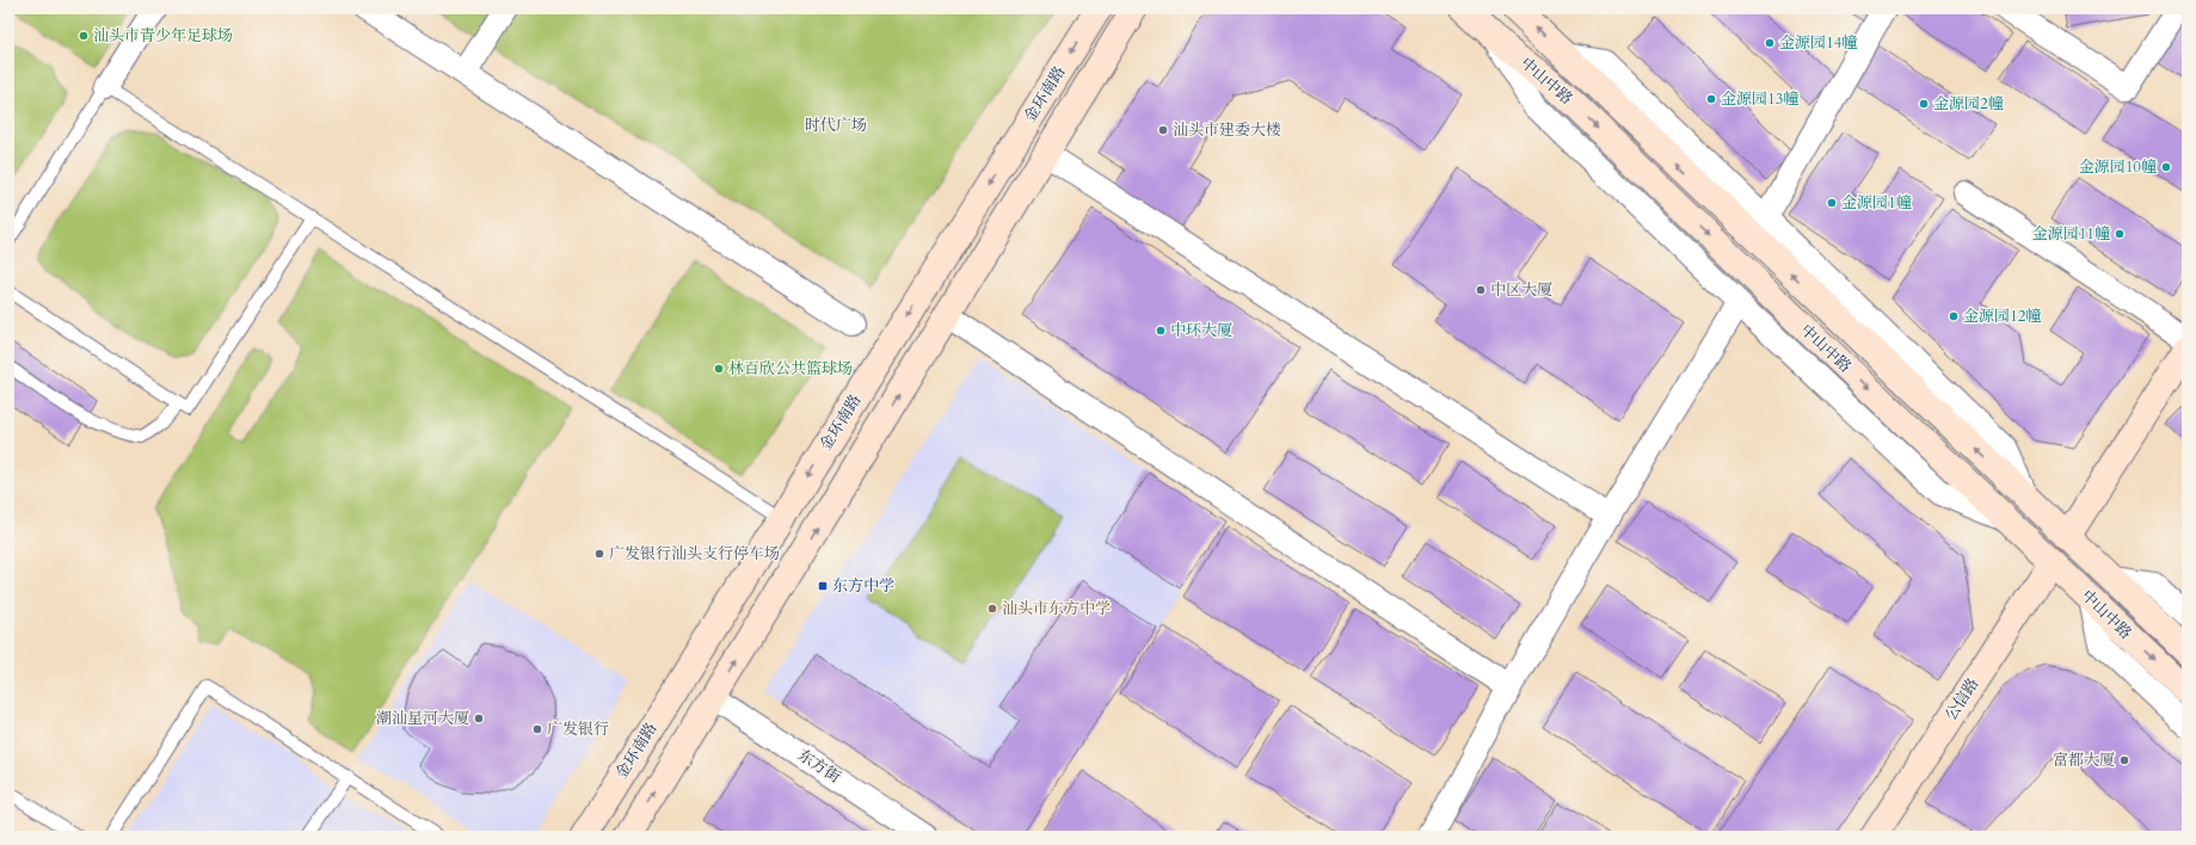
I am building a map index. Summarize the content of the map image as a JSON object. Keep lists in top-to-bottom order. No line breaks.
{"streets":{"main road":["中山中路","金环南路","公信路"],"street":["东方街"]},"crossings":[["中山中路","公信路"],["金环南路","东方街"]],"parks":["时代广场"],"places":{"other":["汕头市青少年足球场","金源园14幢","金源园13幢","金源园2幢","汕头市建委大楼","金源园10幢","金源园1幢","金源园11幢","中区大厦","金源园12幢","中环大厦","林百欣公共篮球场","广发银行汕头支行停车场","汕头市东方中学","潮汕星河大厦","广发银行","富都大厦"],"transit":["东方中学"]}}
